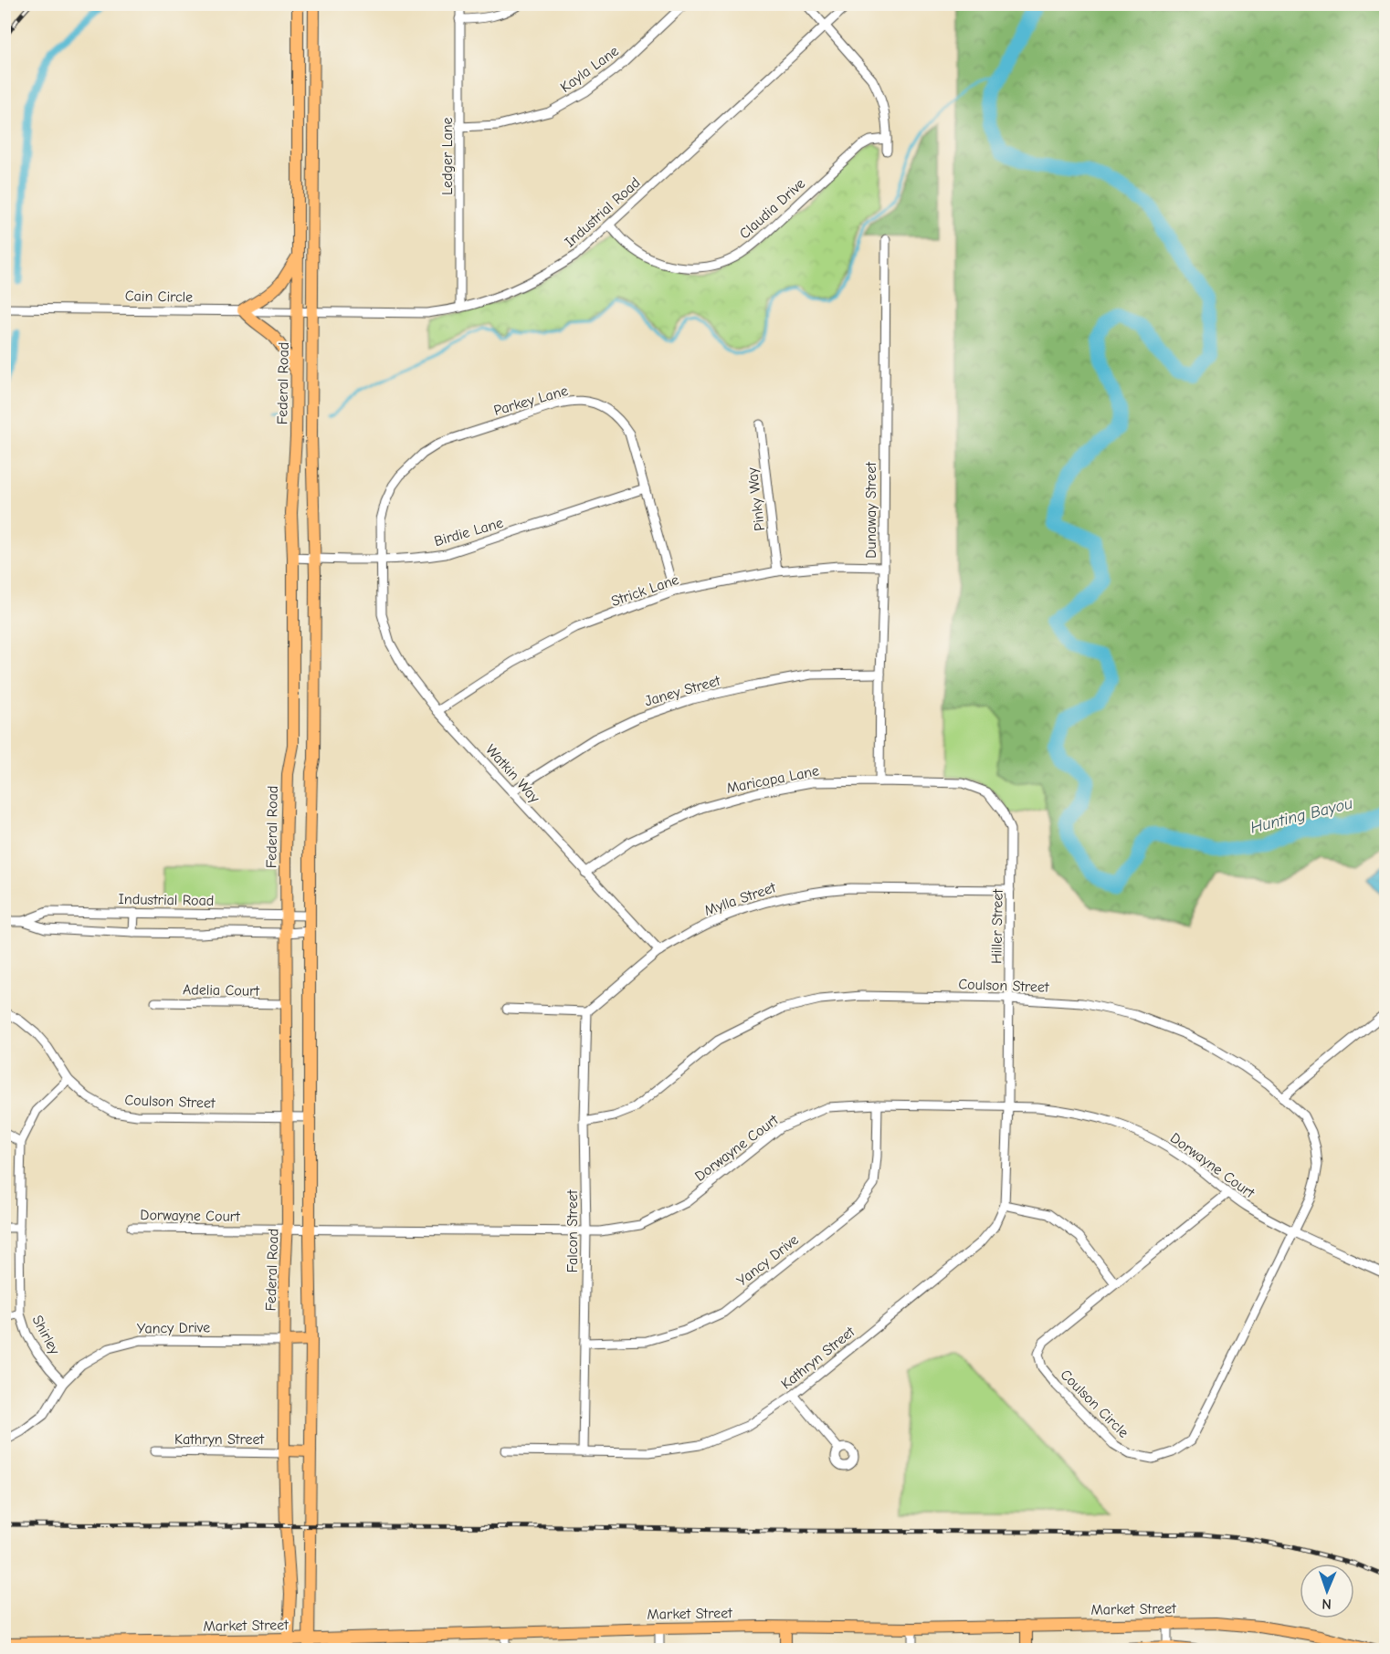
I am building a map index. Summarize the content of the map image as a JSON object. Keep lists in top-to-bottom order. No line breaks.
{"streets":{"main road":["Federal Road","Market Street"],"street":["Kayla Lane","Ledger Lane","Claudia Drive","Industrial Road","Cain Circle","Parkey Lane","Pinky Way","Dunaway Street","Birdie Lane","Strick Lane","Janey Street","Watkin Way","Maricopa Lane","Mylla Street","Hiller Street","Coulson Street","Adelia Court","Dorwayne Court","Falcon Street","Yancy Drive","Shirley","Kathryn Street","Coulson Circle"]},"crossings":[["Kayla Lane","Ledger Lane"],["Ledger Lane","Industrial Road"],["Claudia Drive","Industrial Road"],["Industrial Road","Cain Circle"],["Industrial Road","Federal Road"],["Cain Circle","Federal Road"],["Federal Road","Birdie Lane"],["Federal Road","Coulson Street"],["Federal Road","Adelia Court"],["Federal Road","Dorwayne Court"],["Federal Road","Yancy Drive"],["Federal Road","Kathryn Street"],["Federal Road","Market Street"],["Parkey Lane","Birdie Lane"],["Parkey Lane","Strick Lane"],["Parkey Lane","Watkin Way"],["Pinky Way","Strick Lane"],["Dunaway Street","Strick Lane"],["Dunaway Street","Janey Street"],["Dunaway Street","Maricopa Lane"],["Strick Lane","Watkin Way"],["Janey Street","Watkin Way"],["Watkin Way","Maricopa Lane"],["Watkin Way","Mylla Street"],["Maricopa Lane","Hiller Street"],["Mylla Street","Hiller Street"],["Mylla Street","Falcon Street"],["Hiller Street","Coulson Street"],["Hiller Street","Dorwayne Court"],["Hiller Street","Kathryn Street"],["Coulson Street","Dorwayne Court"],["Coulson Street","Falcon Street"],["Coulson Street","Shirley"],["Coulson Street","Coulson Circle"],["Dorwayne Court","Falcon Street"],["Dorwayne Court","Yancy Drive"],["Dorwayne Court","Kathryn Street"],["Dorwayne Court","Coulson Circle"],["Falcon Street","Yancy Drive"],["Falcon Street","Kathryn Street"],["Yancy Drive","Shirley"]],"water":["Hunting Bayou"],"north":"bottom"}
